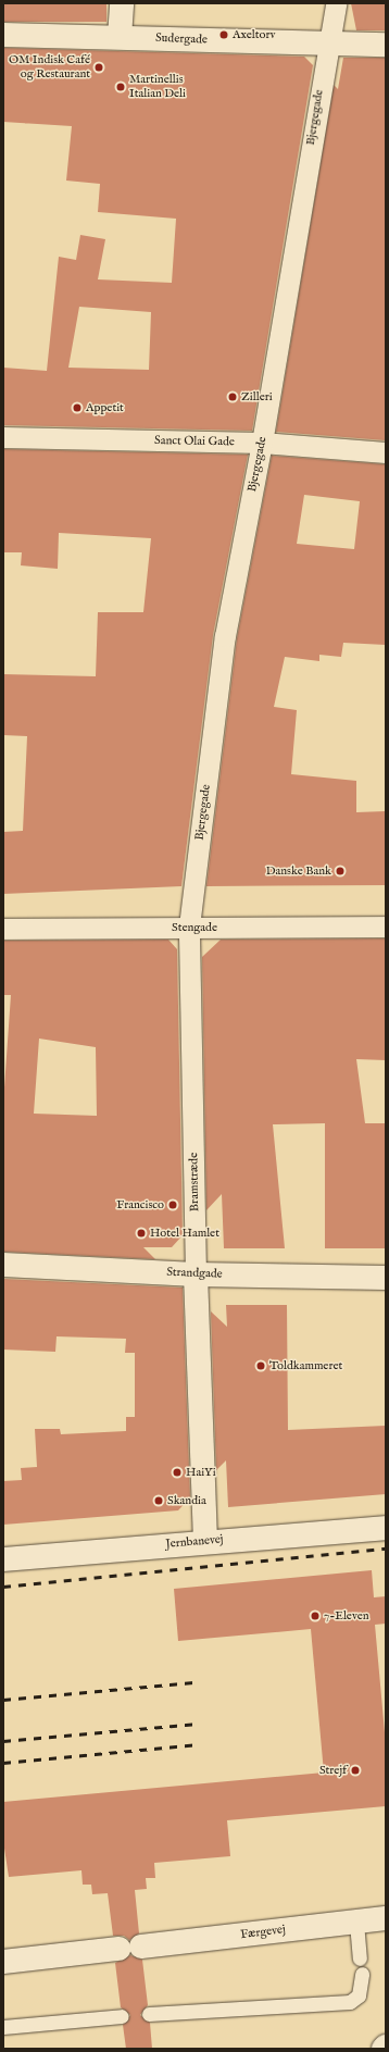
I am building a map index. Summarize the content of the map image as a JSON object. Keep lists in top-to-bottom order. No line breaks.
{"streets":{"street":["Sudergade","Bjergegade","Sanct Olai Gade","Stengade","Bramstræde","Strandgade","Jernbanevej","Færgevej"]},"crossings":[["Sudergade","Bjergegade"],["Bjergegade","Sanct Olai Gade"],["Bjergegade","Stengade"],["Bjergegade","Bramstræde"],["Stengade","Bramstræde"],["Bramstræde","Strandgade"],["Bramstræde","Jernbanevej"]],"places":["Axeltorv","OM Indisk Café og Restaurant","Martinellis Italian Deli","Zilleri","Appetit","Danske Bank","Francisco","Hotel Hamlet","Toldkammeret","HaiYi","Skandia","7-Eleven","Strejf"]}
